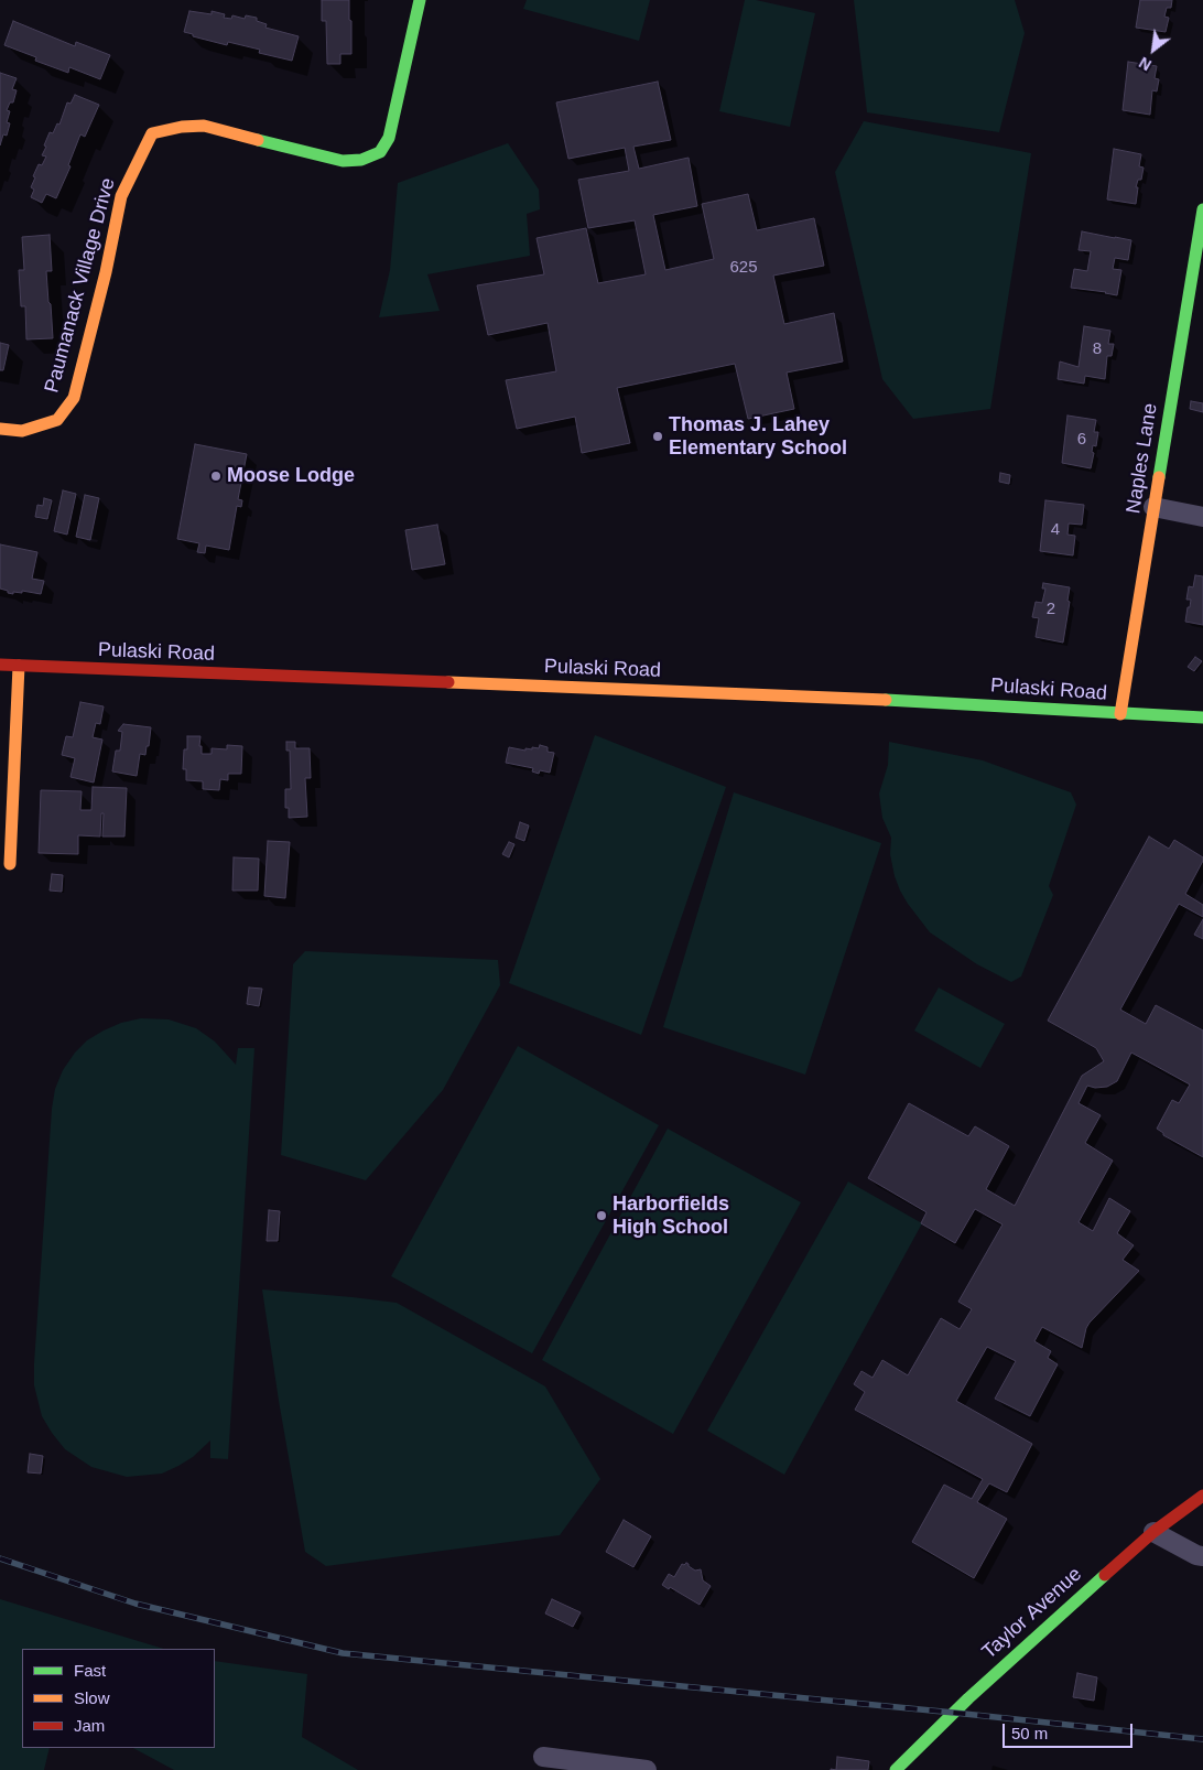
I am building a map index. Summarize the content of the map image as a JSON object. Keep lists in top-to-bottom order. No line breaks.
{"streets":{"street":["Paumanack Village Drive","Naples Lane","Pulaski Road","Taylor Avenue"]},"crossings":[["Naples Lane","Pulaski Road"]],"places":["Thomas J. Lahey Elementary School","Moose Lodge","Harborfields High School"],"house_numbers":["625","8","6","4","2"],"legend":["Fast","Slow","Jam"],"scale_bar":"50 m","north":"bottom left"}
